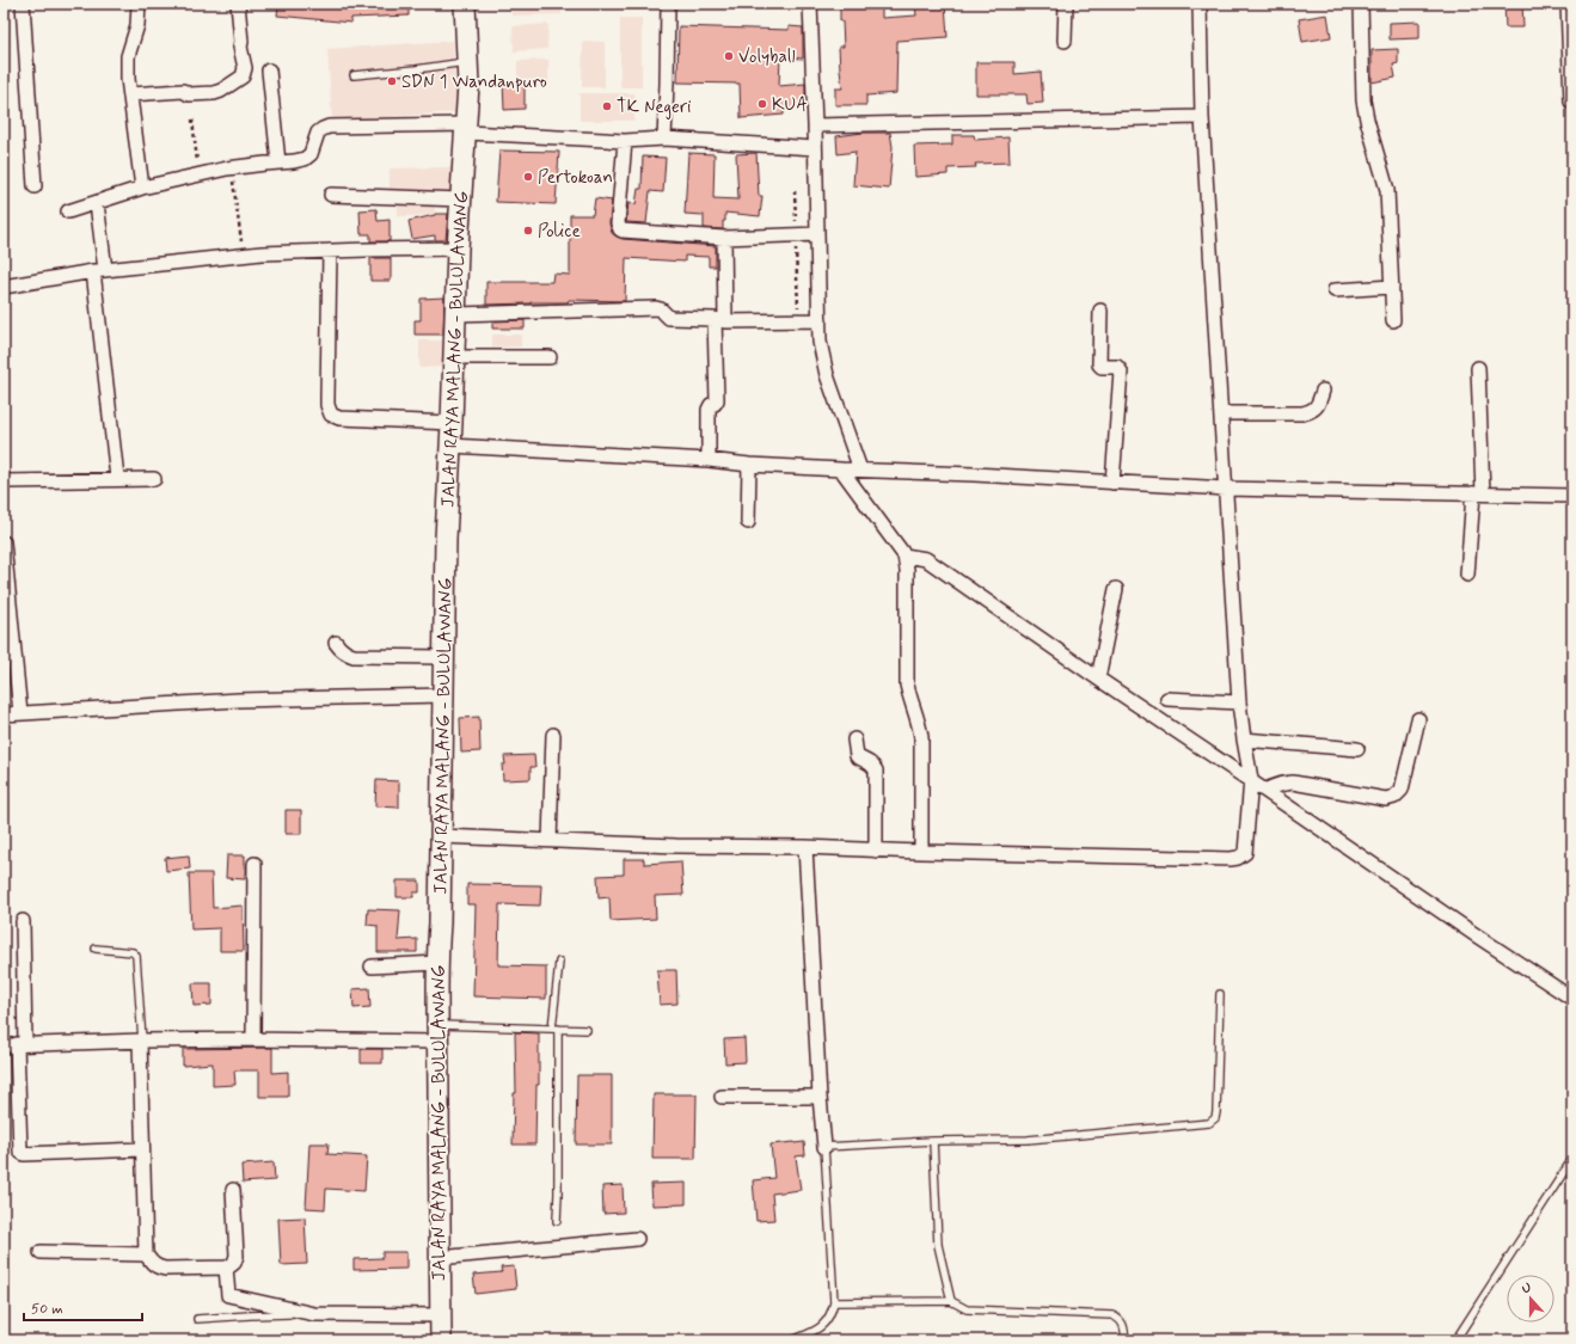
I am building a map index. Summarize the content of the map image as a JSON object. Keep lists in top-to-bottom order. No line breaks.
{"streets":{"main road":["JALAN RAYA MALANG - BULULAWANG"]},"places":["Volyball","SDN 1 Wandanpuro","KUA","TK Negeri","Pertokoan","Police"],"scale_bar":"50 m","north":"top"}
